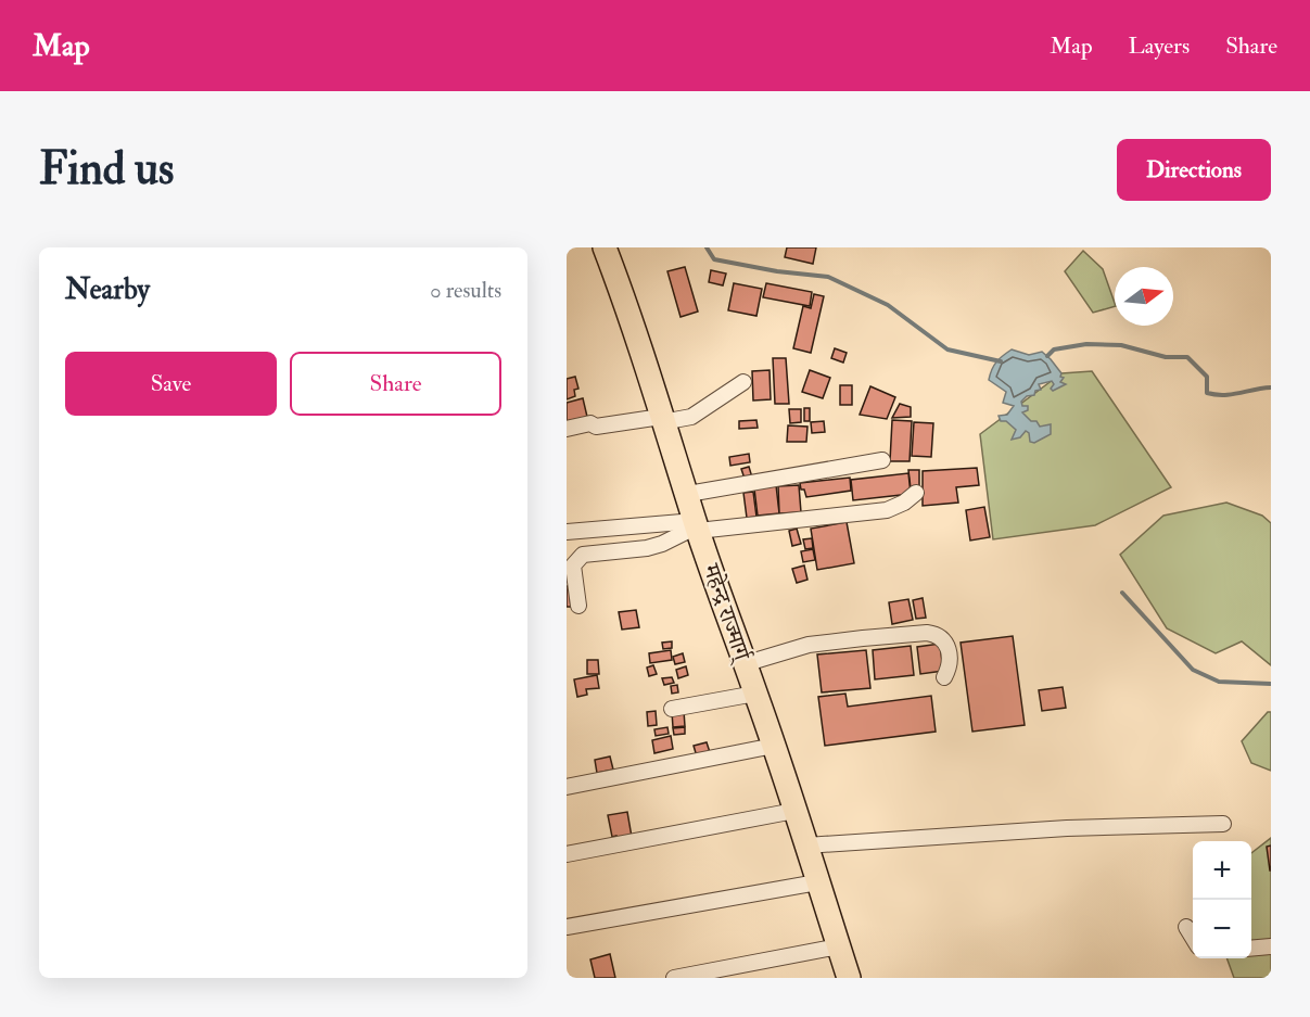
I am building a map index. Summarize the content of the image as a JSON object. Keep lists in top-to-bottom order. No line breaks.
{"streets":{"highway":["महेन्द्र राज्मार्ग्"]},"north":"right","page":{"header":"Map","nav":["Map","Layers","Share"],"buttons":["Directions",["Save","Share"]],"title":"Find us","heading":["Nearby","0 results"],"map_buttons":["+","−"]}}
